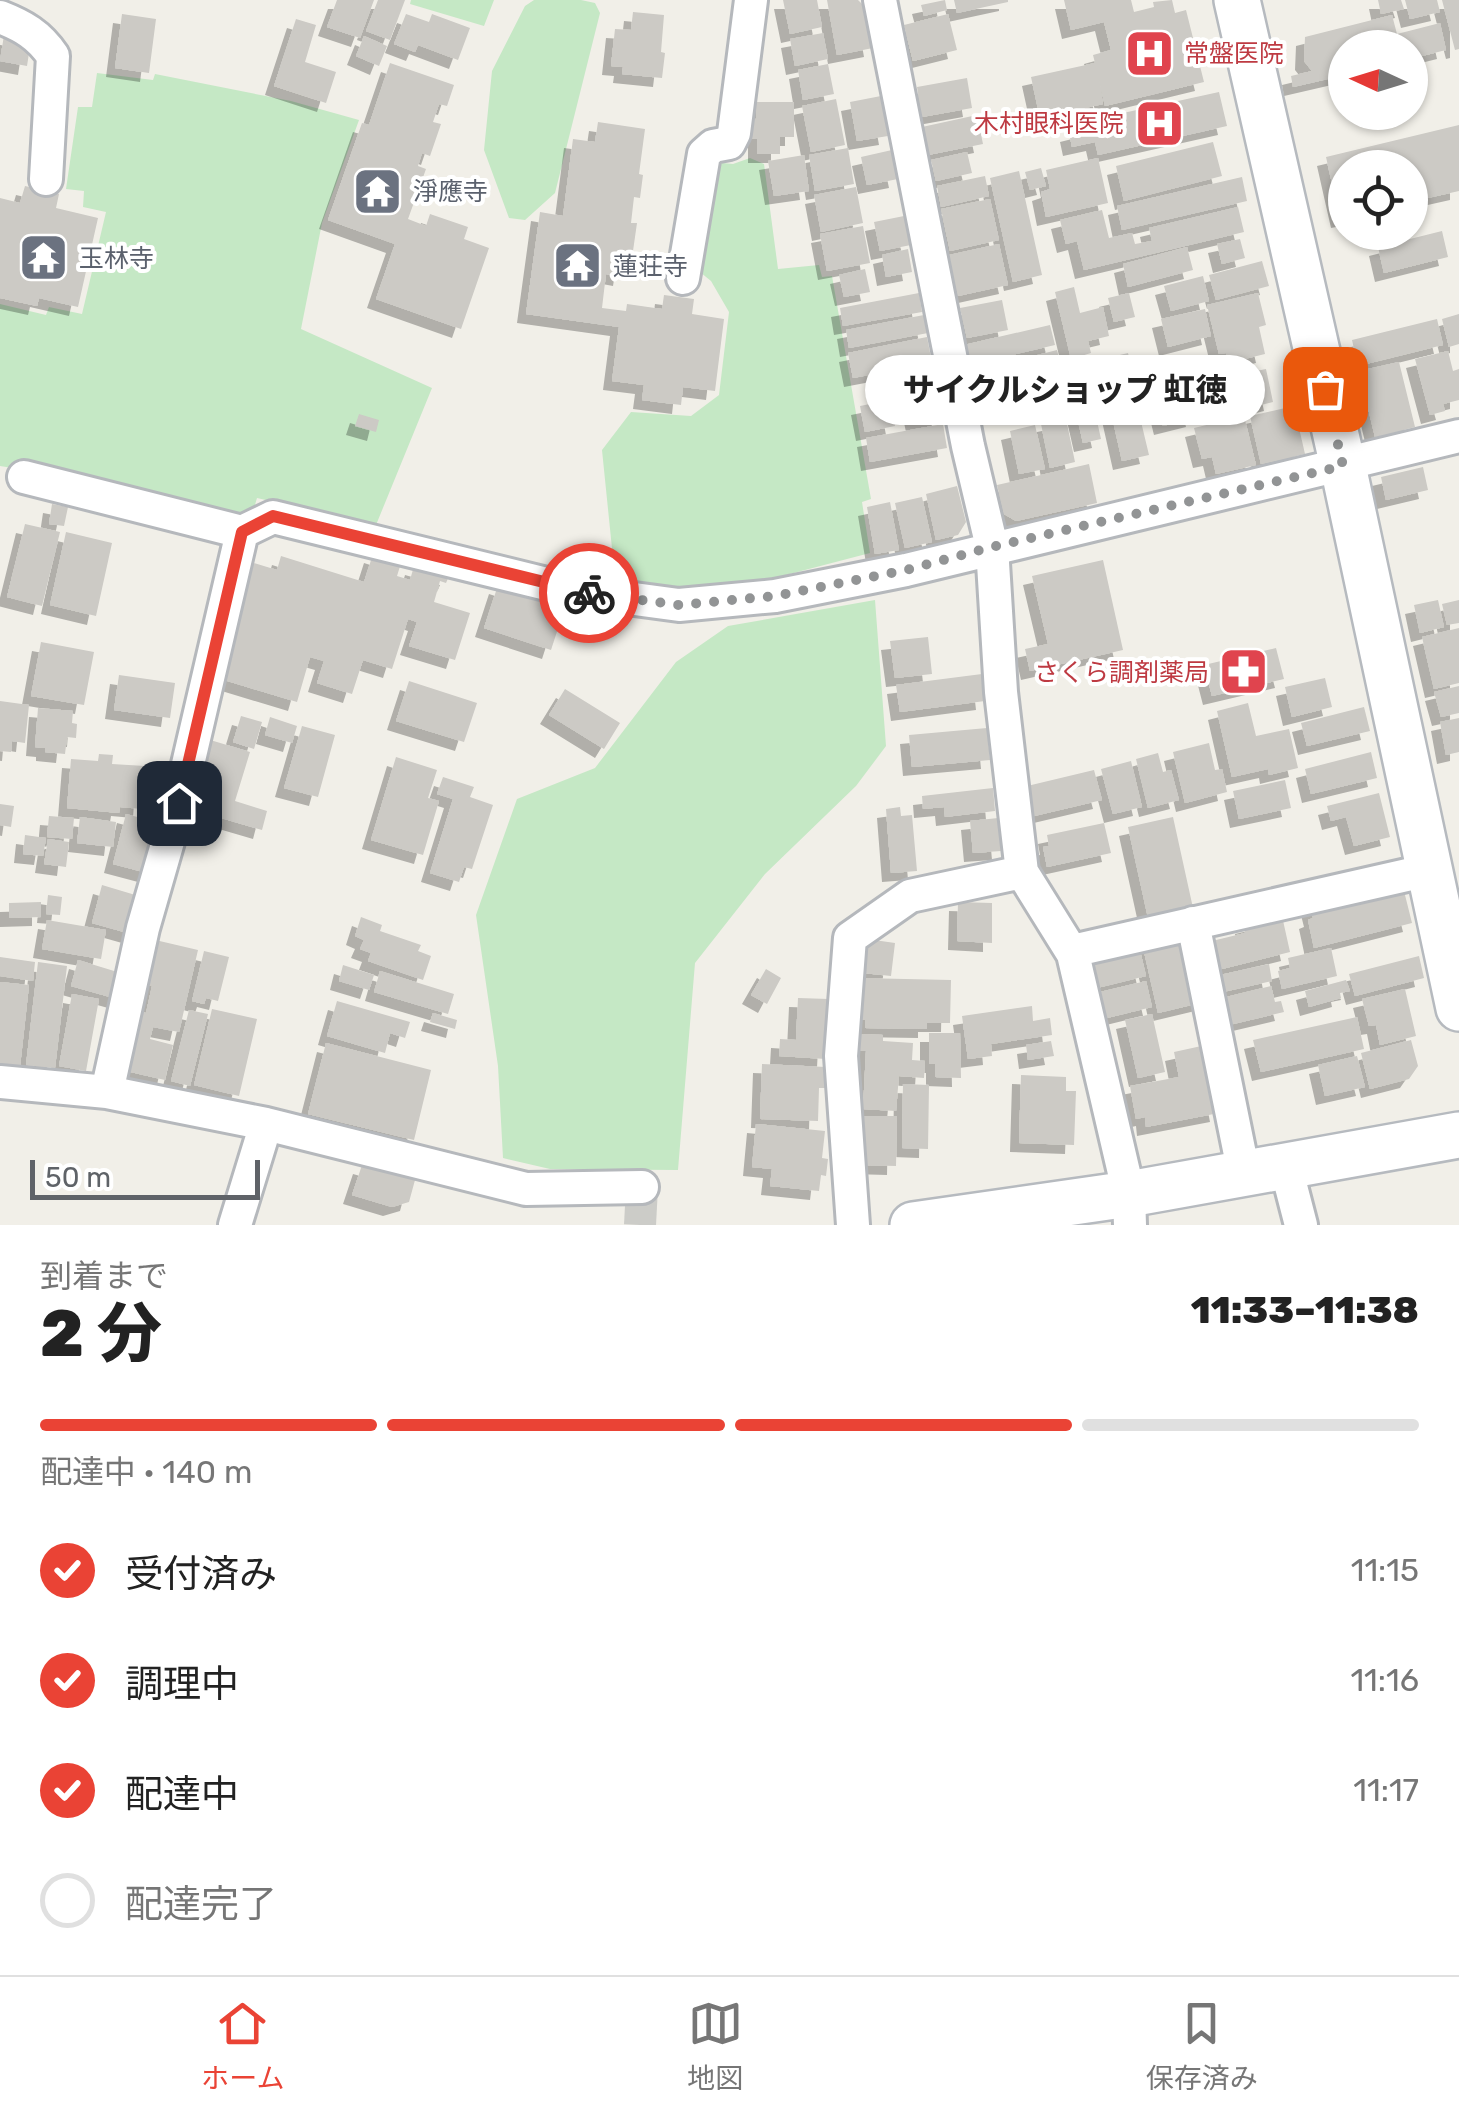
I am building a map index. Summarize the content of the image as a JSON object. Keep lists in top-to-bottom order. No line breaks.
{"places":{"hospital":["常盤医院","木村眼科医院"],"temple":["淨應寺","玉林寺","蓮荘寺"],"other":["サイクルショップ 虹徳"],"pharmacy":["さくら調剤薬局"]},"scale_bar":"50 m","north":"left","page":{"bubble":"サイクルショップ 虹徳","scale":"50 m","heading":["2 分","到着まで","11:33–11:38"],"bar":"配達中 · 140 m","list":[["受付済み","11:15"],["調理中","11:16"],["配達中","11:17"],"配達完了"],"tabs":["ホーム","地図","保存済み"]}}
